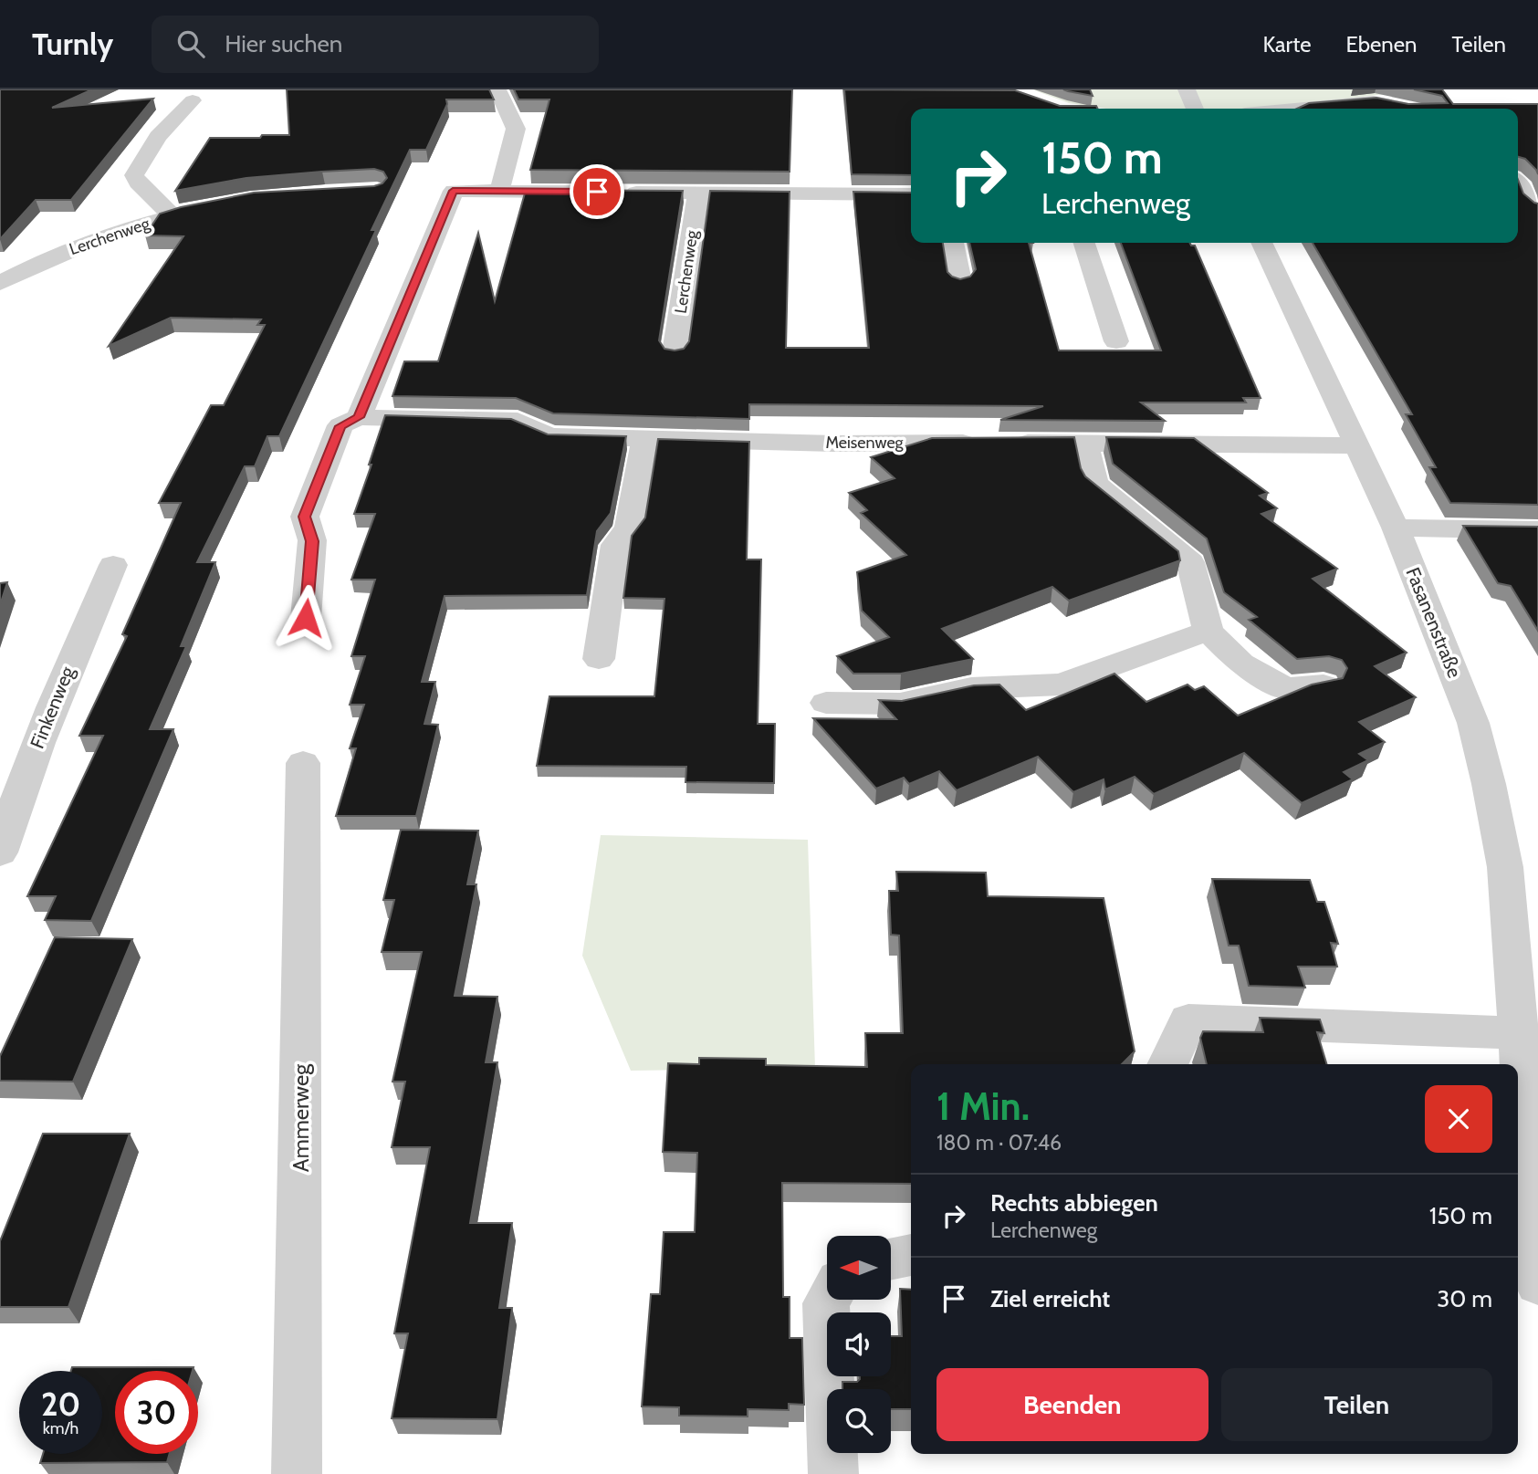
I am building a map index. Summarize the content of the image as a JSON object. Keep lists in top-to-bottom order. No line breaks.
{"streets":{"street":["Lerchenweg","Meisenweg","Fasanenstraße","Finkenweg","Ammerweg"]},"crossings":[["Meisenweg","Fasanenstraße"]],"north":"left","page":{"header":"Turnly","search":"Hier suchen","nav":["Karte","Ebenen","Teilen"],"turn":["150 m","Lerchenweg"],"heading":["1 Min.","180 m · 07:46"],"list":[{"name":"Rechts abbiegen","note":"Lerchenweg","value":"150 m"},{"name":"Ziel erreicht","value":"30 m"}],"buttons":["Beenden","Teilen"],"speed":"20 km/h","limit":"30"}}
